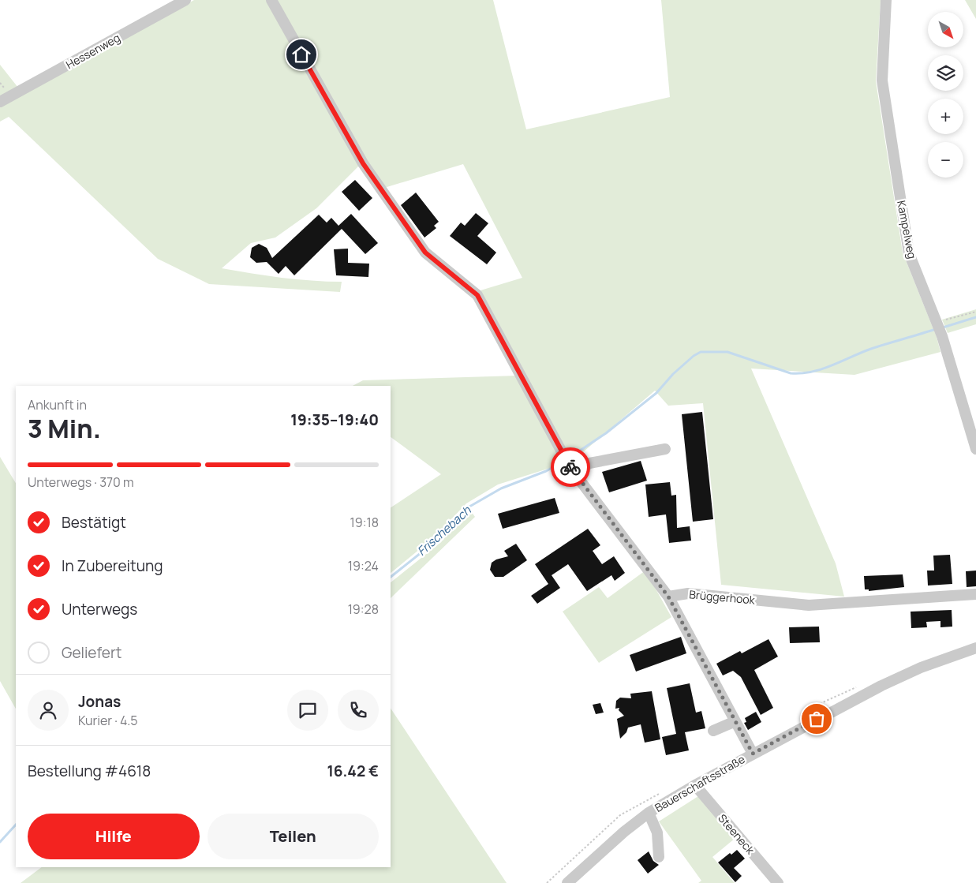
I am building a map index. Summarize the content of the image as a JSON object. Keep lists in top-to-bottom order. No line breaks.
{"streets":{"street":["Hessenweg","Kampelweg","Brüggerhook","Bauerschaftsstraße","Steeneck"]},"crossings":[["Bauerschaftsstraße","Steeneck"]],"water":["Frischebach"],"north":"bottom right","page":{"map_buttons":["+","−"],"heading":["3 Min.","Ankunft in","19:35–19:40"],"panel":["Jonas","Kurier · 4.5","Bestellung #4618","16.42 €"],"bar":"Unterwegs · 370 m","list":[["Bestätigt","19:18"],["In Zubereitung","19:24"],["Unterwegs","19:28"],"Geliefert"],"buttons":["Hilfe","Teilen"]}}
